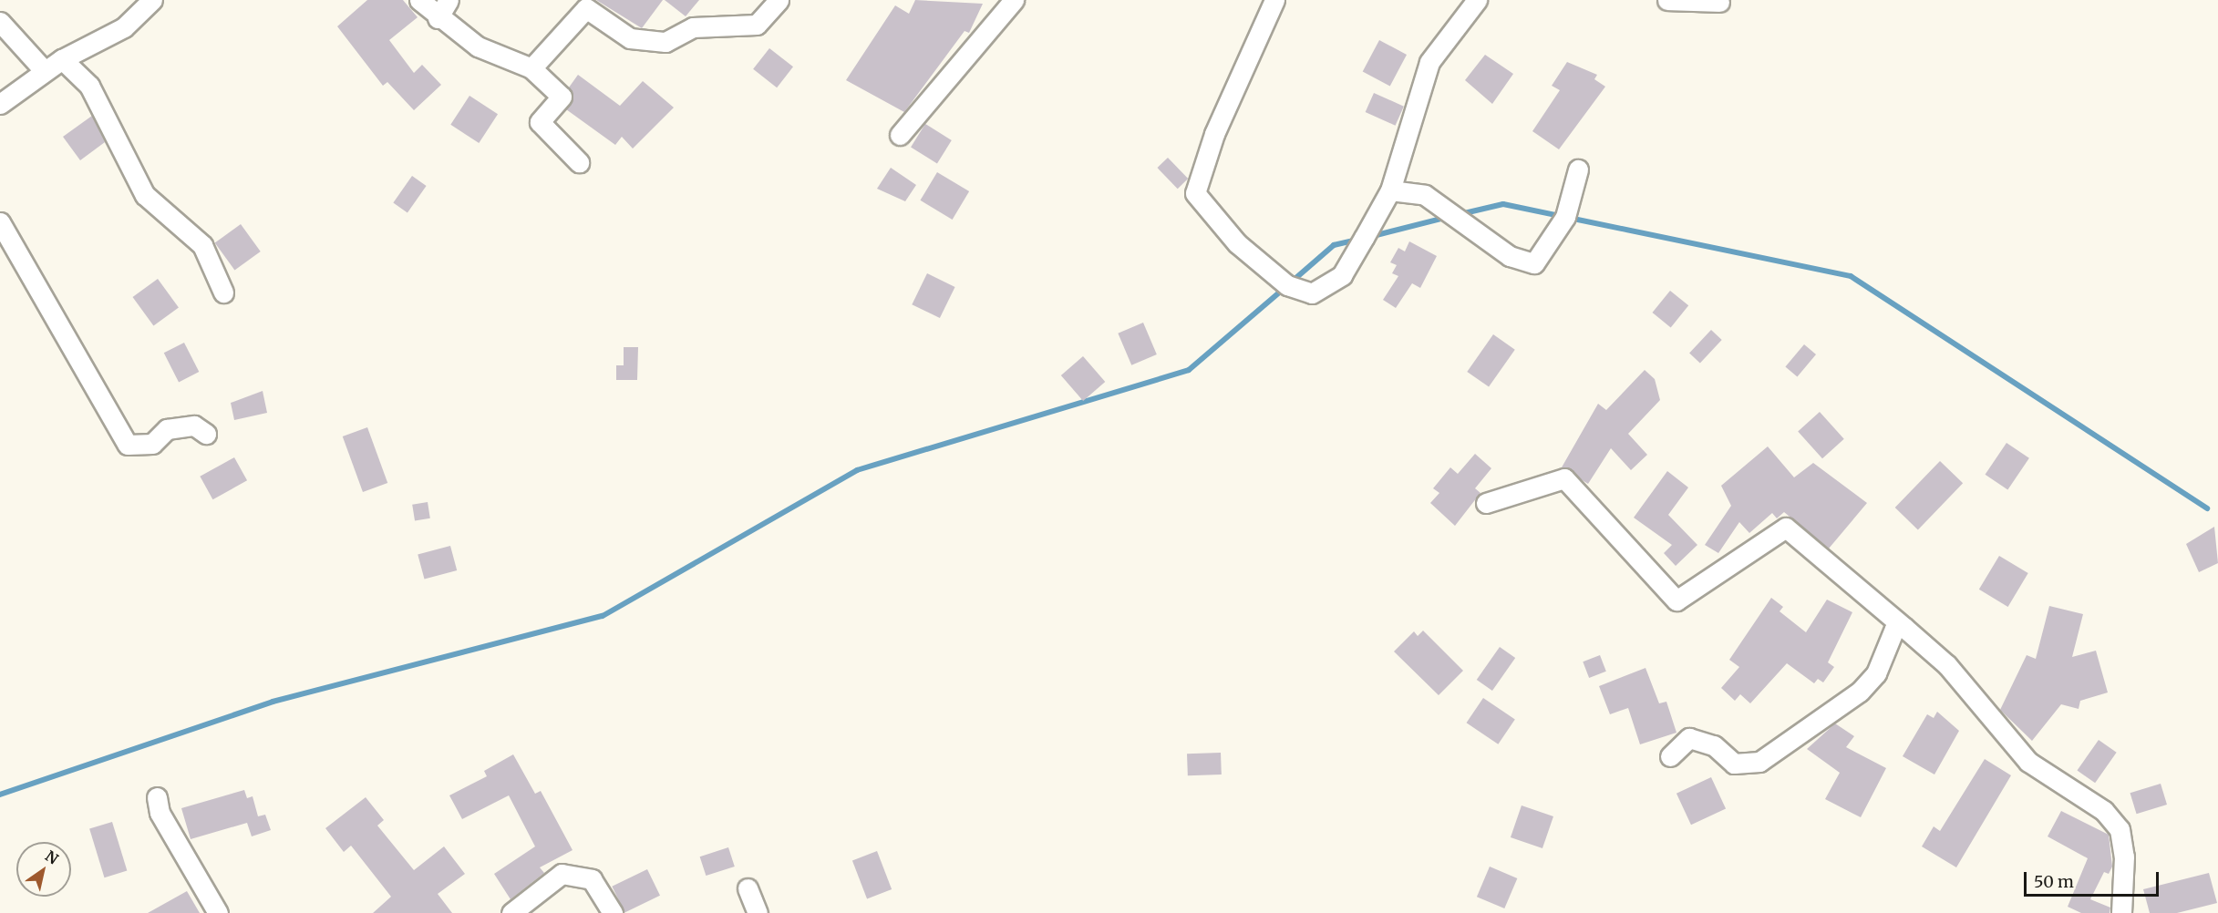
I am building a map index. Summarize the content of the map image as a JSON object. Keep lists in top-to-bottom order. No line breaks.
{"scale_bar":"50 m","north":"top right"}
